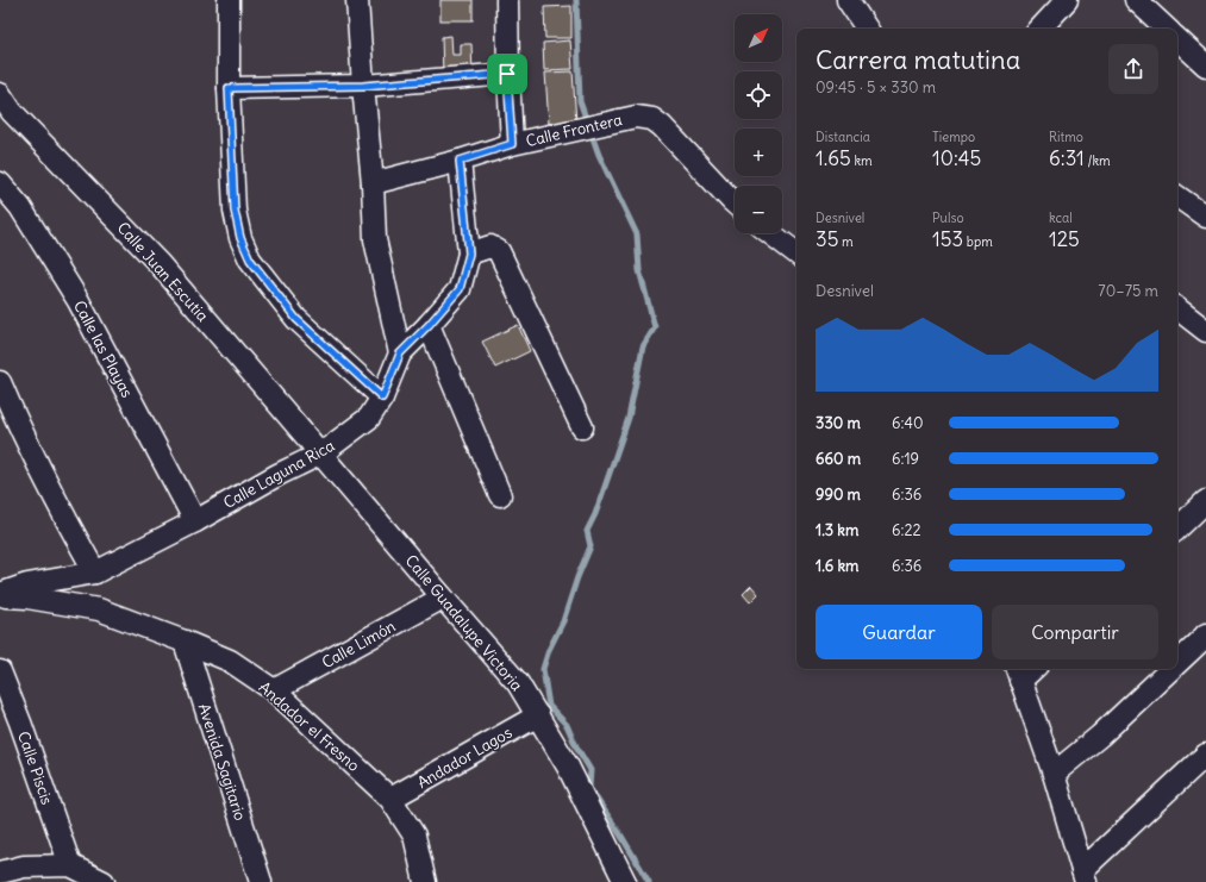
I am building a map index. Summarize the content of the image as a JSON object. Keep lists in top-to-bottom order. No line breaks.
{"streets":{"street":["Calle Frontera","Calle Juan Escutia","Calle las Playas","Calle Laguna Rica","Calle Guadalupe Victoria","Calle Limón","Andador el Fresno","Andador Lagos","Avenida Sagitario","Calle Piscis"]},"crossings":[["Calle Juan Escutia","Calle Laguna Rica"],["Calle Juan Escutia","Calle Guadalupe Victoria"],["Calle las Playas","Calle Laguna Rica"],["Calle Laguna Rica","Calle Guadalupe Victoria"],["Calle Laguna Rica","Andador el Fresno"],["Calle Guadalupe Victoria","Calle Limón"],["Calle Guadalupe Victoria","Andador Lagos"],["Calle Limón","Andador el Fresno"],["Andador el Fresno","Andador Lagos"],["Andador el Fresno","Avenida Sagitario"]],"north":"top right","page":{"map_buttons":["+","−"],"heading":["Carrera matutina","09:45 · 5 × 330 m"],"stats":[["Distancia","1.65 km"],["Tiempo","10:45"],["Ritmo","6:31 /km"],["Desnivel","35 m"],["Pulso","153 bpm"],["kcal","125"]],"chart":["Desnivel","70–75 m"],"list":[{"name":"330 m","note":"6:40"},{"name":"660 m","note":"6:19"},{"name":"990 m","note":"6:36"},{"name":"1.3 km","note":"6:22"},{"name":"1.6 km","note":"6:36"}],"buttons":["Guardar","Compartir"]}}
